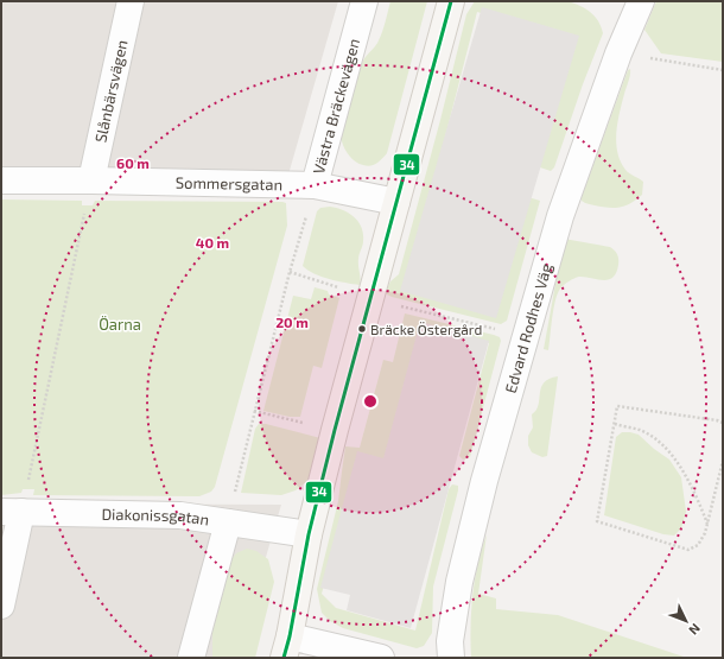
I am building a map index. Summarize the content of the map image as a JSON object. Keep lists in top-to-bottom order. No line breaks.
{"streets":{"street":["Slånbärsvägen","Västra Bräckevägen","Sommersgatan","Edvard Rodhes Väg","Diakonissgatan"]},"crossings":[["Slånbärsvägen","Sommersgatan"],["Västra Bräckevägen","Sommersgatan"]],"parks":["Öarna"],"places":["Bräcke Östergård"],"lines":["transit line 34"],"north":"bottom right","rings":["60 m","40 m","20 m"]}
